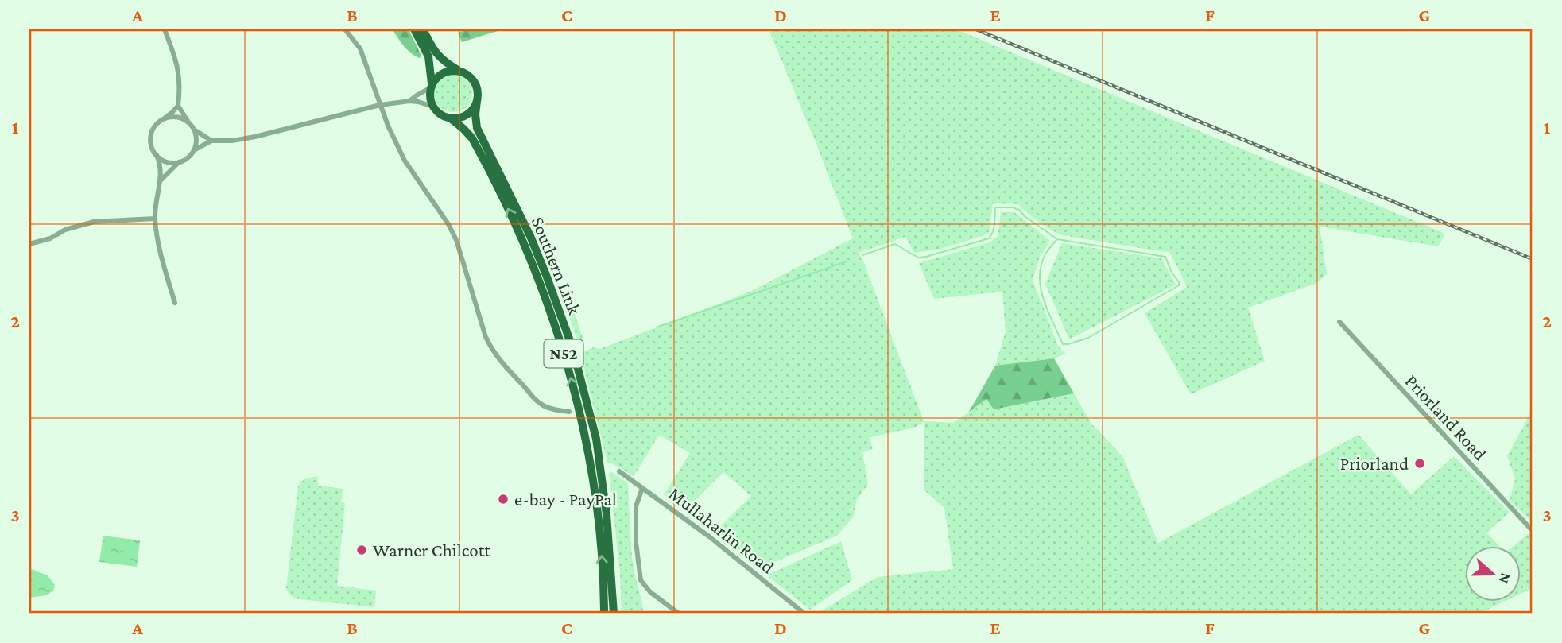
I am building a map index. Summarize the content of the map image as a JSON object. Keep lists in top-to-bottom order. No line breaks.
{"streets":{"main road":["Southern Link","N52"],"street":["Priorland Road","Mullaharlin Road"]},"crossings":[["Southern Link","N52"]],"places":["Priorland","e-bay - PayPal","Warner Chilcott"],"north":"right","grid":{"columns":["A","B","C","D","E","F","G"],"rows":["1","2","3"]}}
